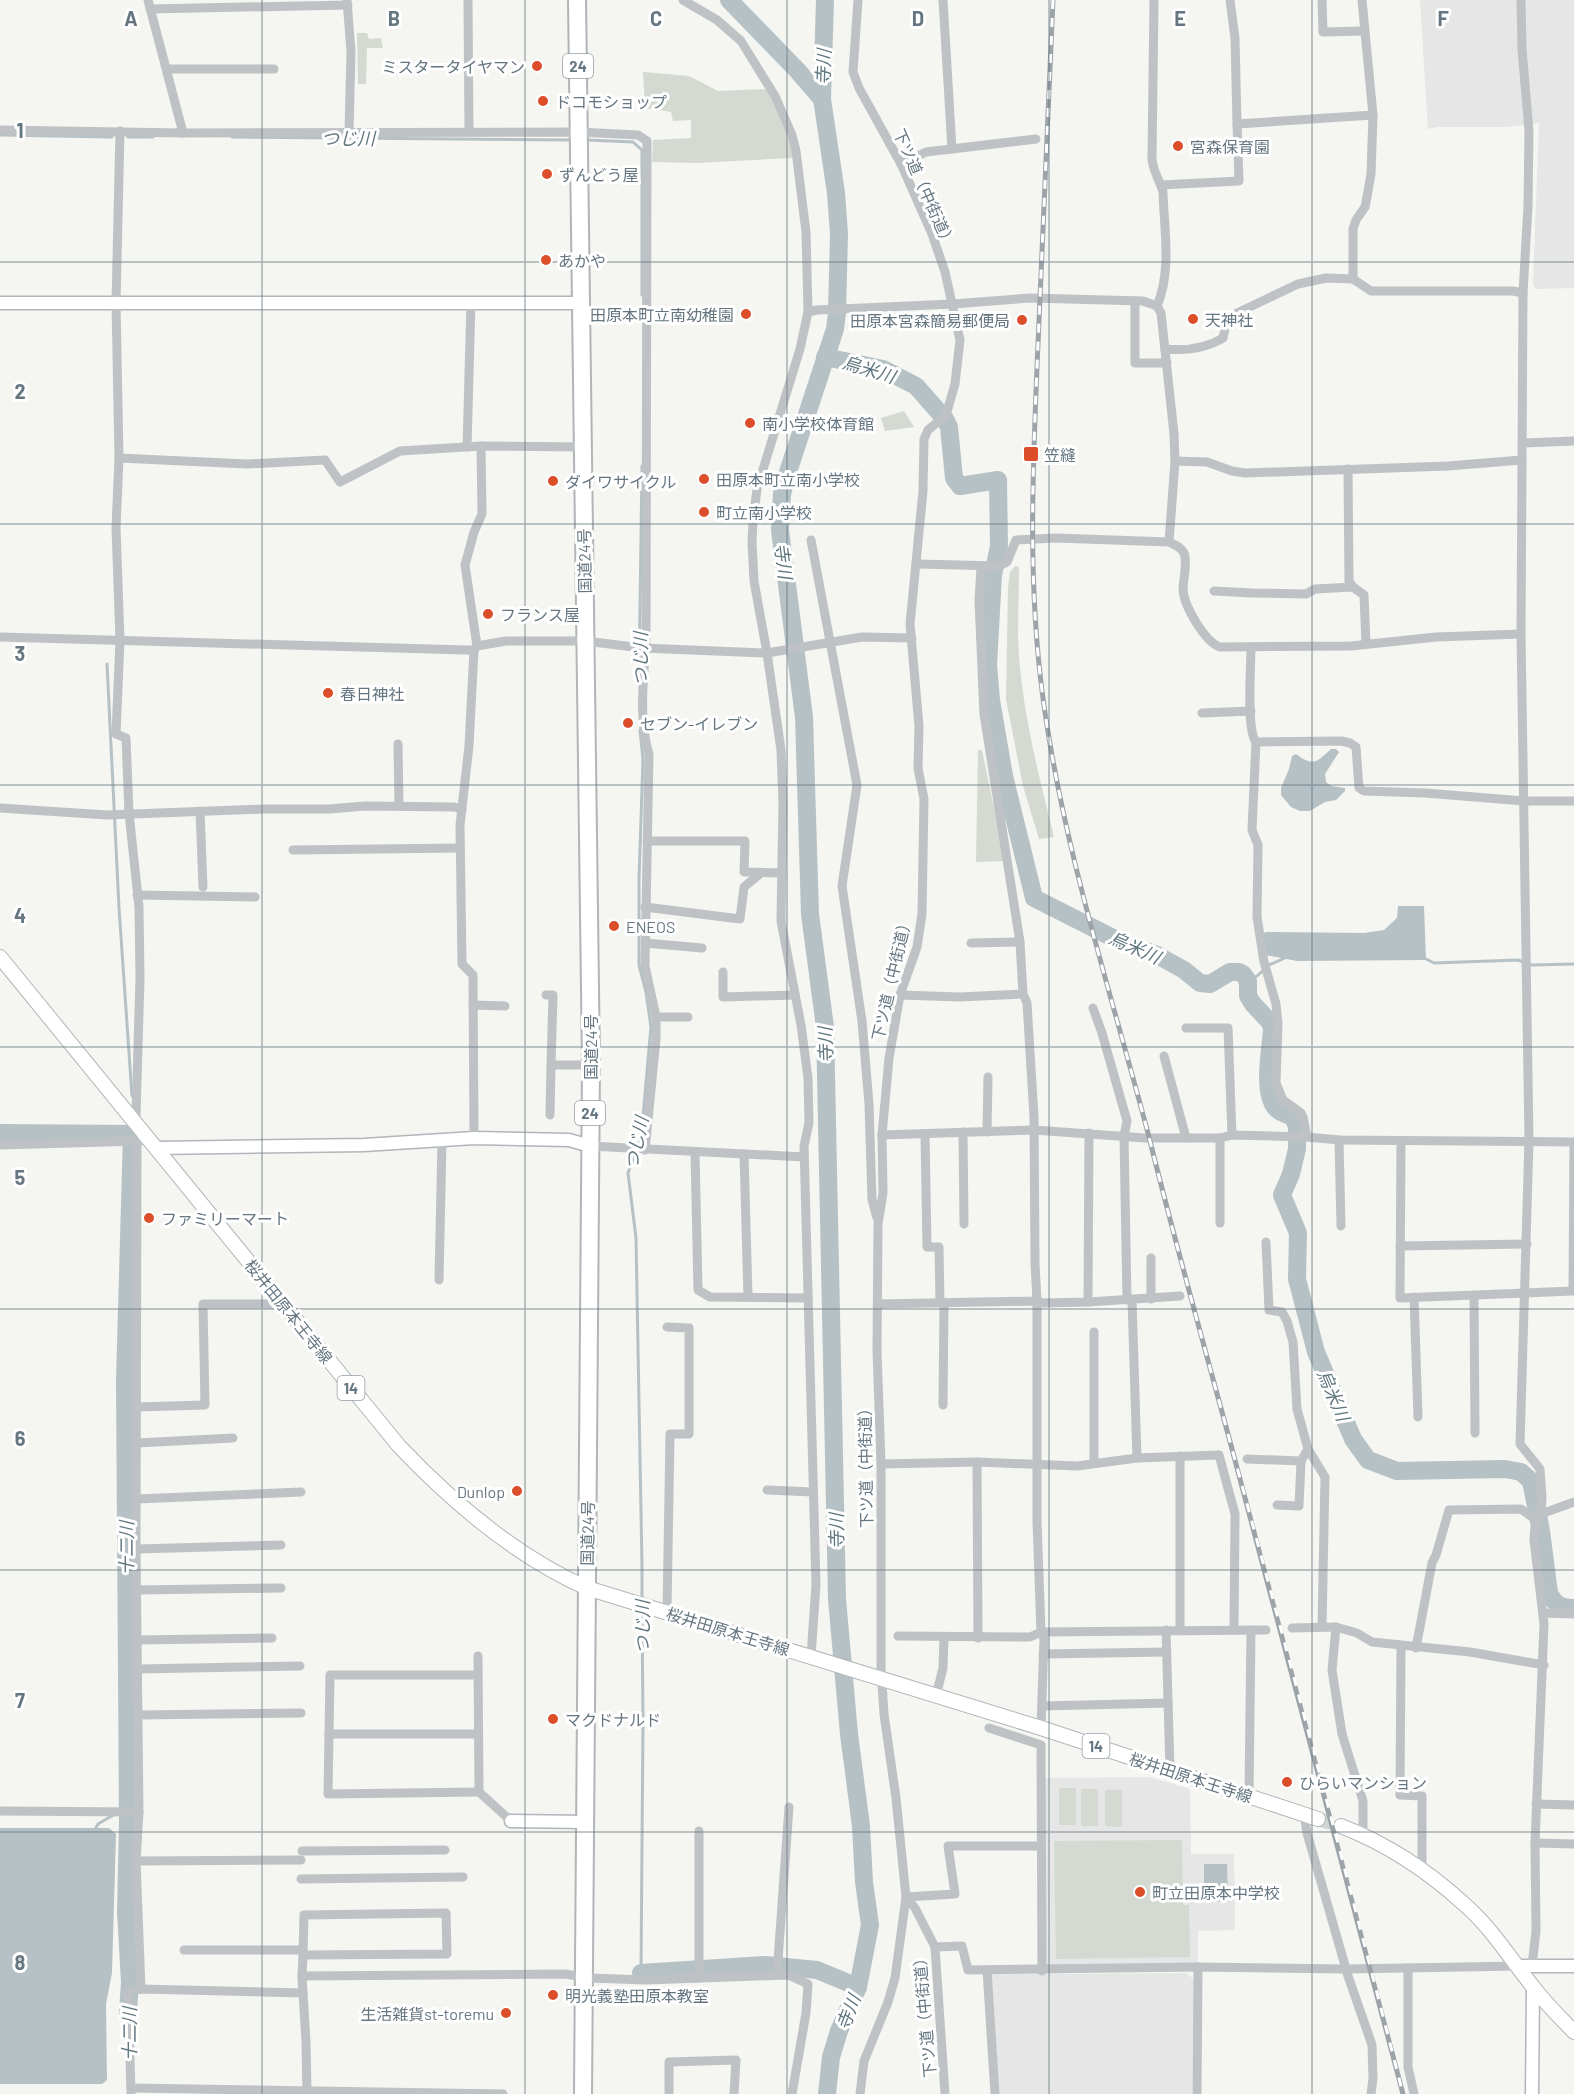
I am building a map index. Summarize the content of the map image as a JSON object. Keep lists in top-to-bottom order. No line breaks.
{"streets":{"highway":["24","国道24号"],"main road":["桜井田原本王寺線","14"],"street":["下ツ道（中街道）"]},"crossings":[["下ツ道（中街道）","桜井田原本王寺線"],["国道24号","桜井田原本王寺線"]],"water":["寺川","つじ川","烏米川","十二川"],"places":{"other":["ミスタータイヤマン","ドコモショップ","宮森保育園","ずんどう屋","あかや","田原本町立南幼稚園","天神社","田原本宮森簡易郵便局","南小学校体育館","田原本町立南小学校","ダイワサイクル","町立南小学校","フランス屋","春日神社","セブン-イレブン","ENEOS","ファミリーマート","Dunlop","マクドナルド","ひらいマンション","町立田原本中学校","明光義塾田原本教室","生活雑貨st-toremu"],"transit":["笠縫"]},"grid":{"columns":["A","B","C","D","E","F"],"rows":["1","2","3","4","5","6","7","8"]}}
